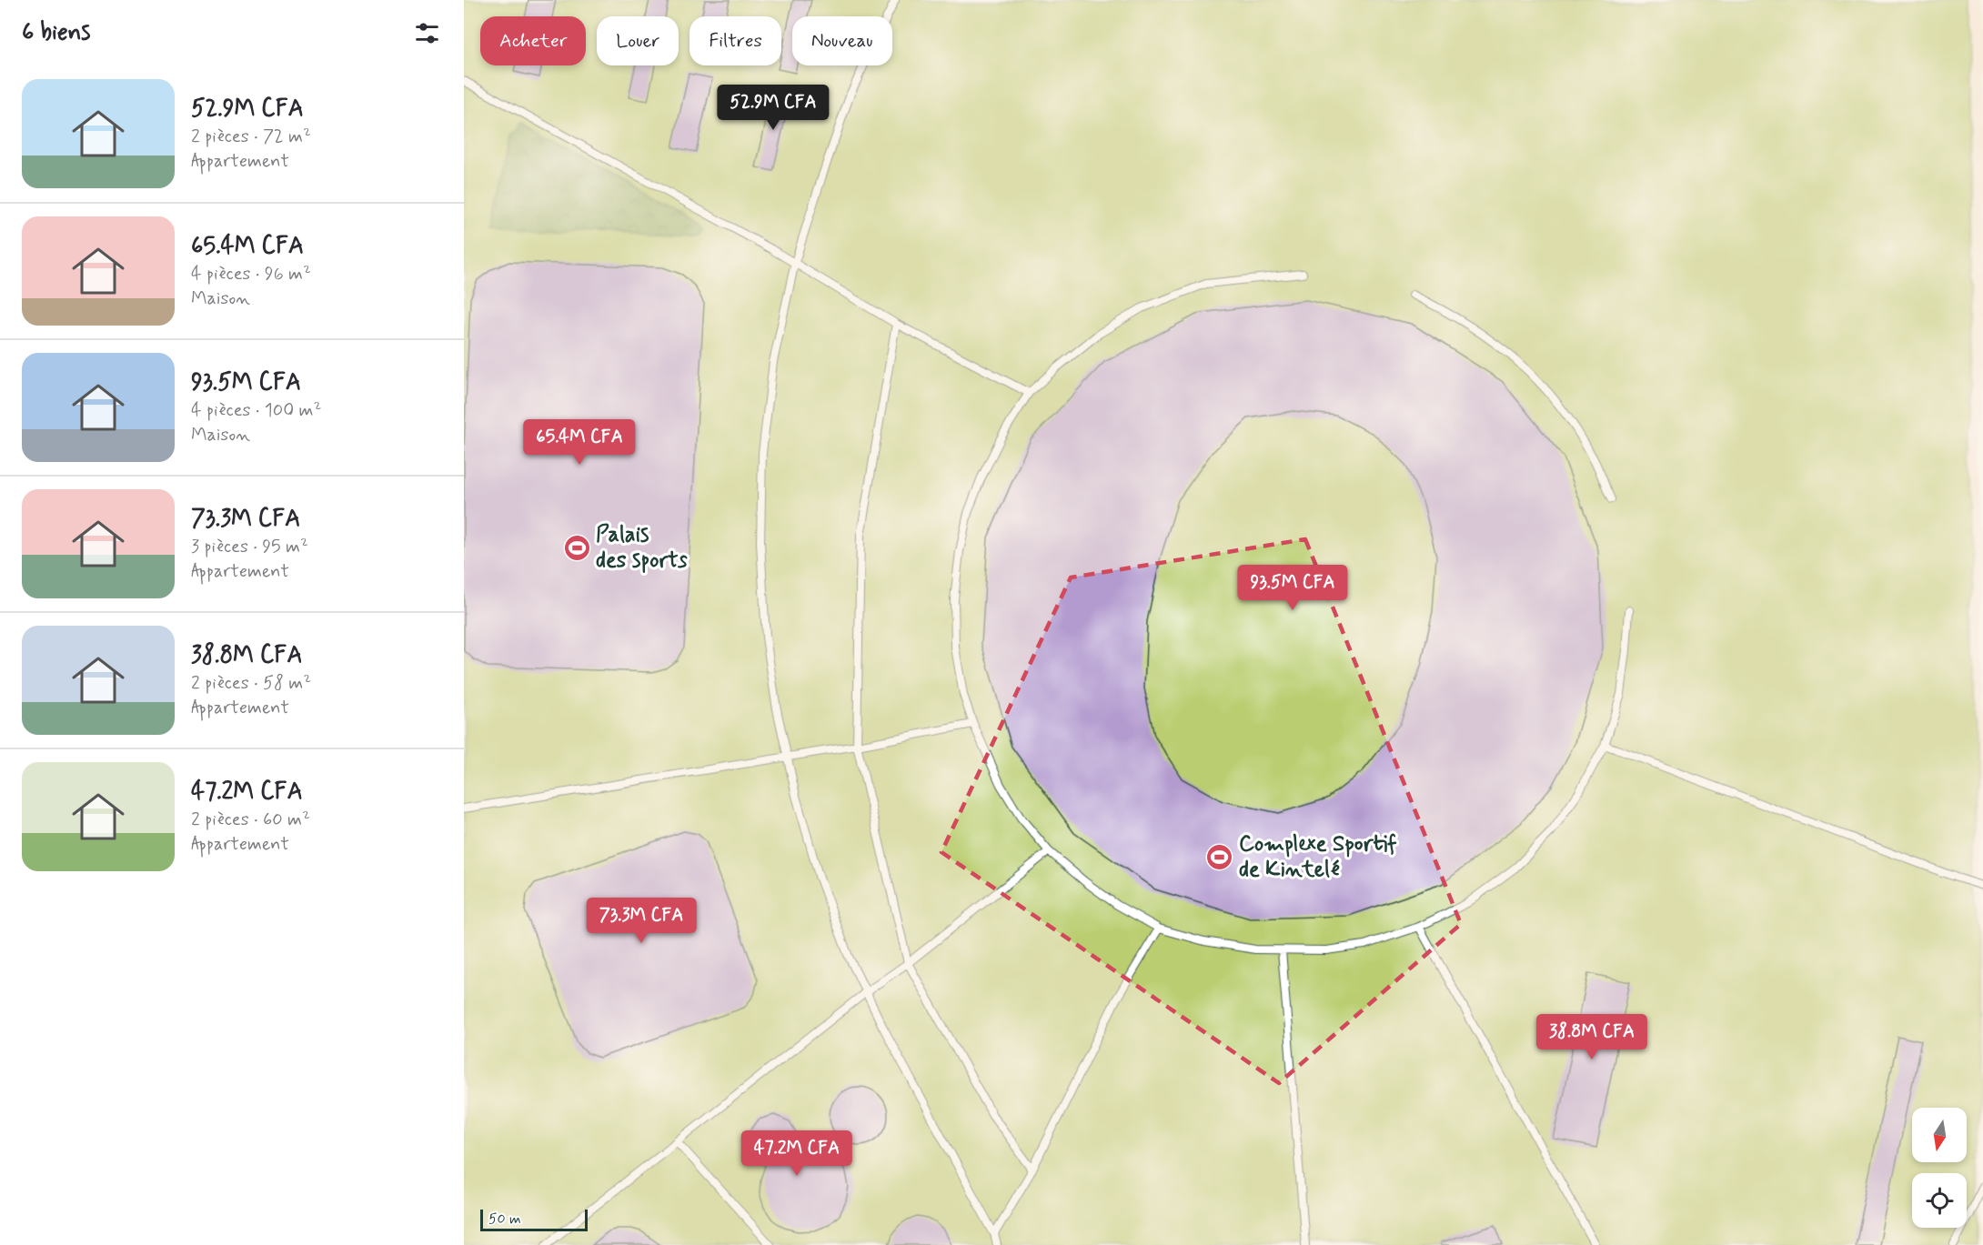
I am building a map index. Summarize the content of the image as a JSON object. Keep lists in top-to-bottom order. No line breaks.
{"places":{"sports":["Palais des sports","Complexe Sportif de Kintelé"]},"scale_bar":"50 m","north":"bottom","page":{"heading":"6 biens","chip":["Acheter","Louer","Filtres","Nouveau"],"list":[{"name":"52.9M CFA","note":"2 pièces · 72 m² · Appartement"},{"name":"65.4M CFA","note":"4 pièces · 96 m² · Maison"},{"name":"93.5M CFA","note":"4 pièces · 100 m² · Maison"},{"name":"73.3M CFA","note":"3 pièces · 95 m² · Appartement"},{"name":"38.8M CFA","note":"2 pièces · 58 m² · Appartement"},{"name":"47.2M CFA","note":"2 pièces · 60 m² · Appartement"}],"price":["52.9M CFA","65.4M CFA","93.5M CFA","73.3M CFA","38.8M CFA","47.2M CFA"],"scale":"50 m"}}
